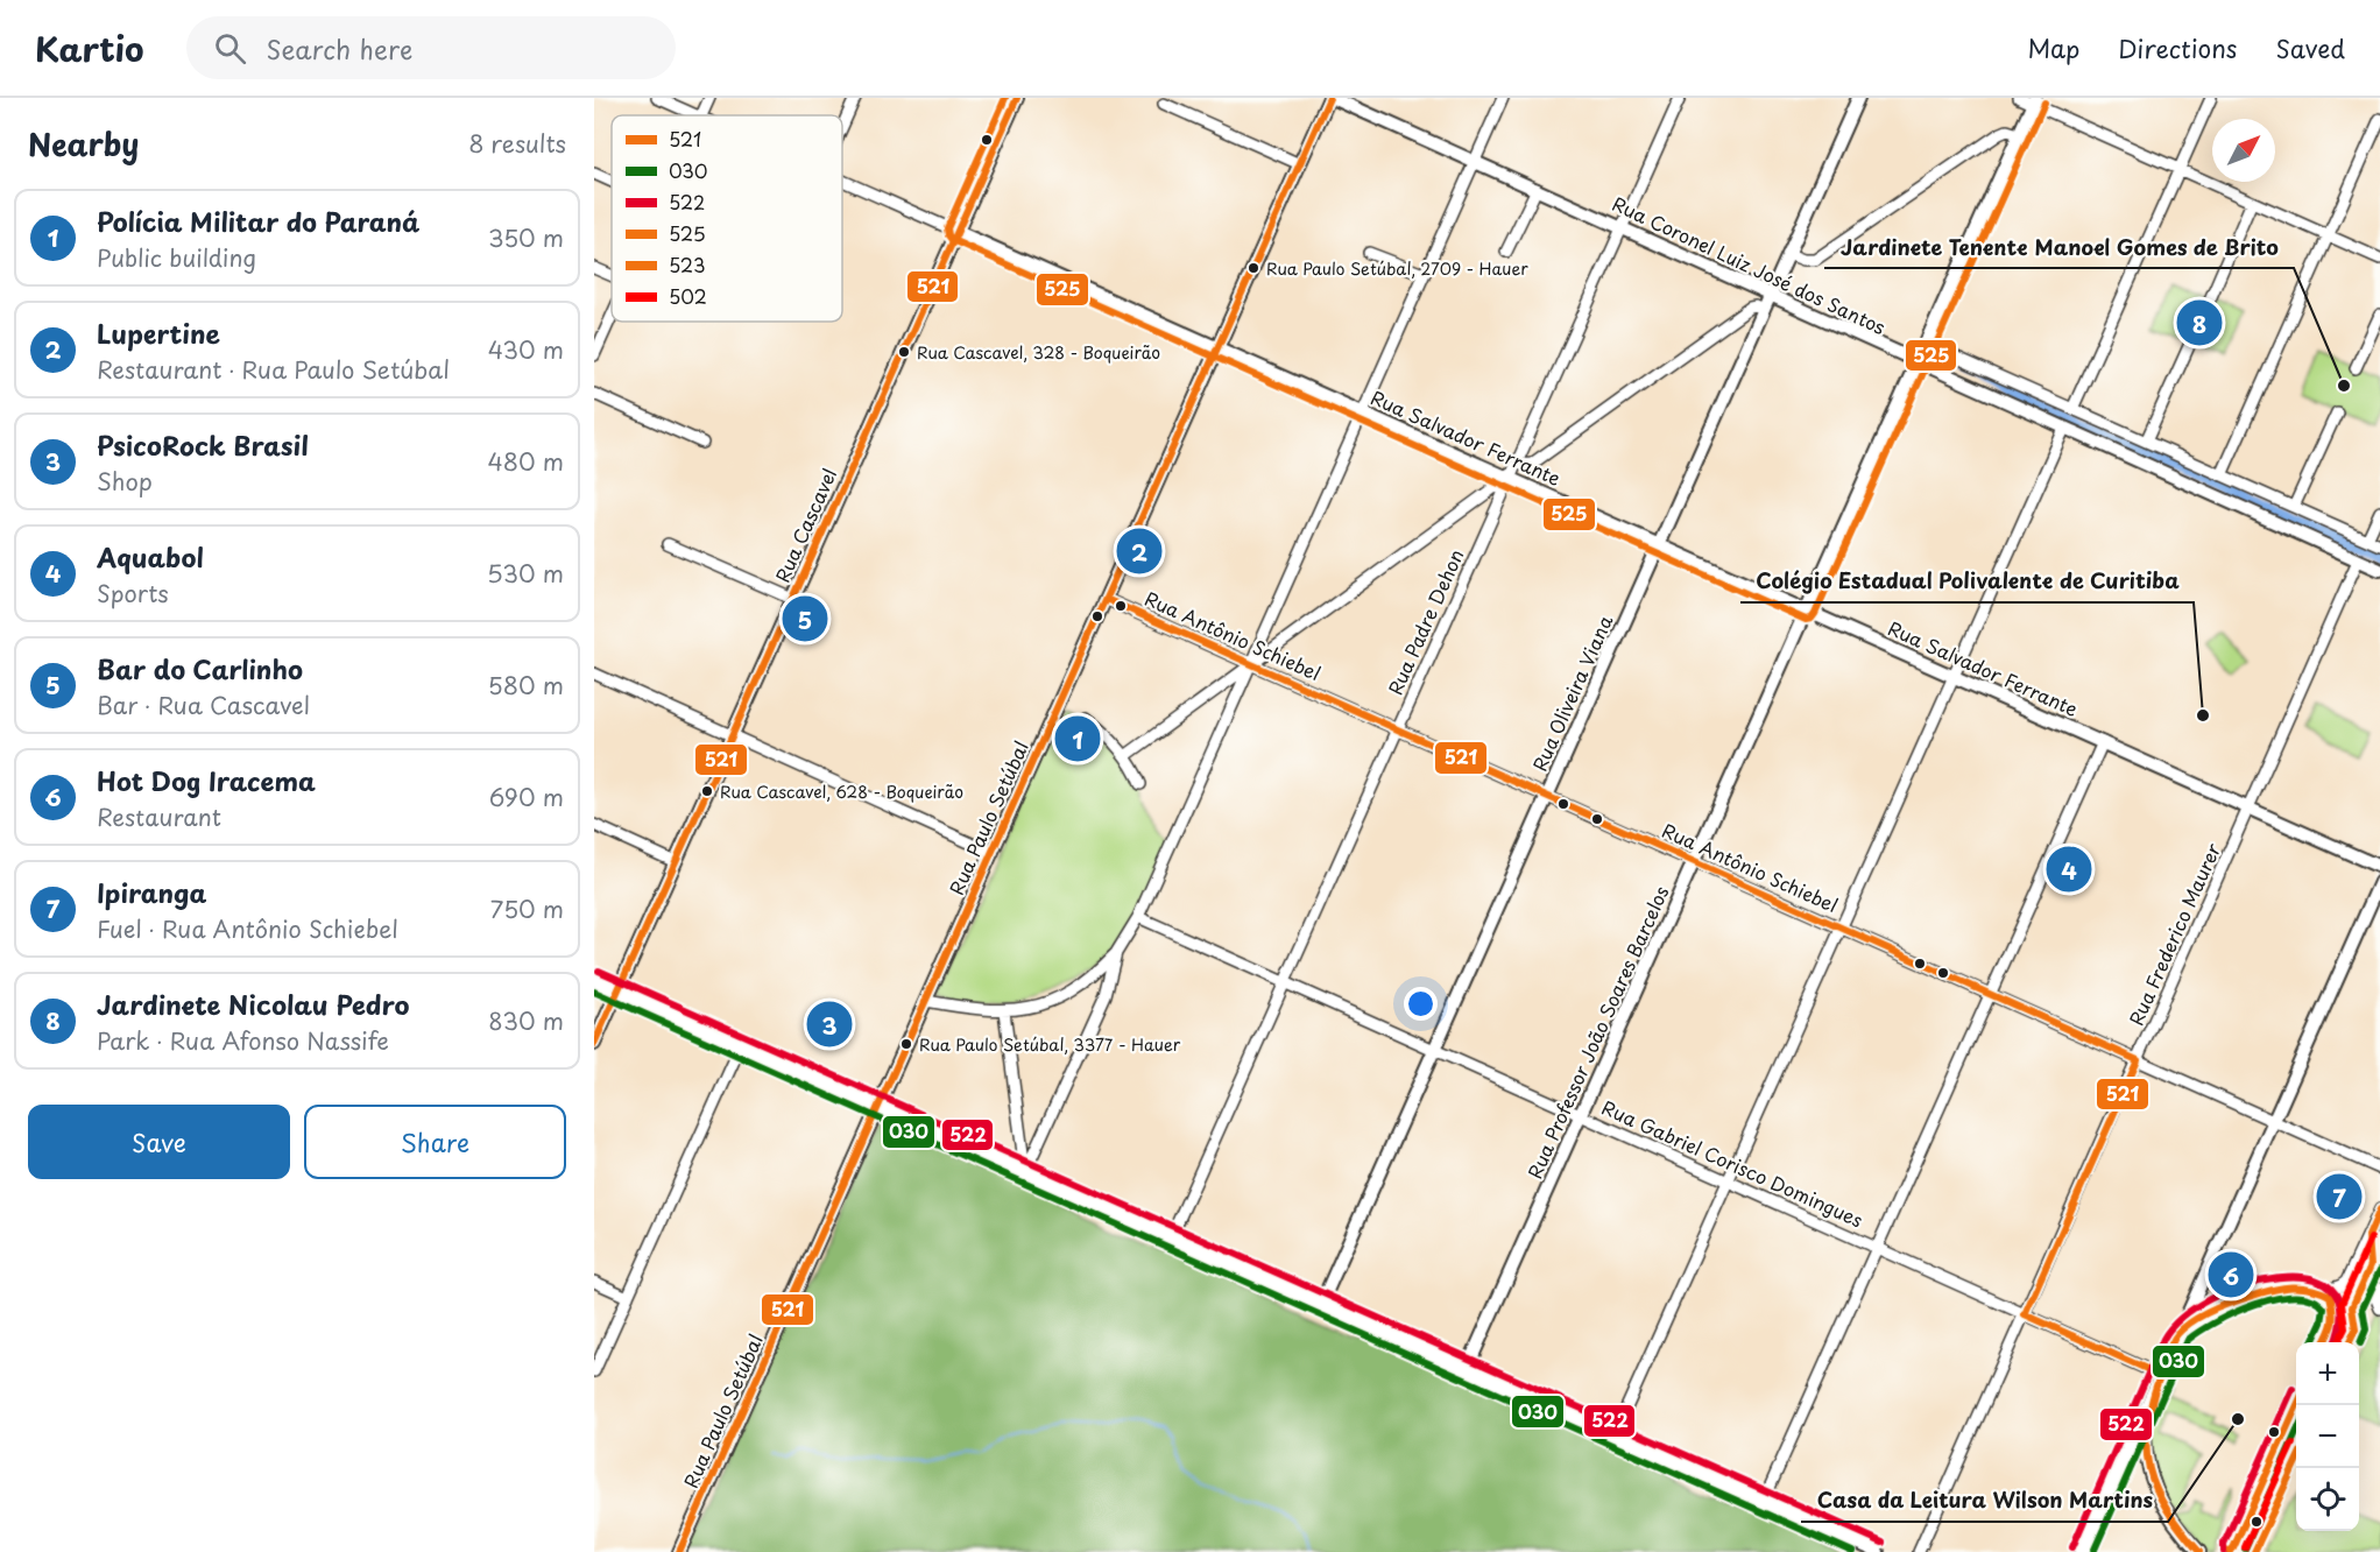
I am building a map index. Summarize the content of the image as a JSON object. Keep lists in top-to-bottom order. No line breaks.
{"streets":{"main road":["Rua Coronel Luiz José dos Santos","Rua Salvador Ferrante","Rua Cascavel","Rua Oliveira Viana","Rua Paulo Setúbal","Rua Professor João Soares Barcelos"],"street":["Rua Padre Dehon","Rua Antônio Schiebel","Rua Frederico Maurer","Rua Gabriel Corisco Domingues"]},"crossings":[["Rua Coronel Luiz José dos Santos","Rua Padre Dehon"],["Rua Coronel Luiz José dos Santos","Rua Oliveira Viana"],["Rua Coronel Luiz José dos Santos","Rua Paulo Setúbal"],["Rua Coronel Luiz José dos Santos","Rua Frederico Maurer"],["Rua Coronel Luiz José dos Santos","Rua Professor João Soares Barcelos"],["Rua Salvador Ferrante","Rua Cascavel"],["Rua Salvador Ferrante","Rua Padre Dehon"],["Rua Salvador Ferrante","Rua Oliveira Viana"],["Rua Salvador Ferrante","Rua Paulo Setúbal"],["Rua Salvador Ferrante","Rua Frederico Maurer"],["Rua Salvador Ferrante","Rua Professor João Soares Barcelos"],["Rua Padre Dehon","Rua Antônio Schiebel"],["Rua Padre Dehon","Rua Gabriel Corisco Domingues"],["Rua Antônio Schiebel","Rua Oliveira Viana"],["Rua Antônio Schiebel","Rua Paulo Setúbal"],["Rua Antônio Schiebel","Rua Frederico Maurer"],["Rua Antônio Schiebel","Rua Professor João Soares Barcelos"],["Rua Oliveira Viana","Rua Gabriel Corisco Domingues"],["Rua Frederico Maurer","Rua Gabriel Corisco Domingues"],["Rua Professor João Soares Barcelos","Rua Gabriel Corisco Domingues"]],"places":["Rua Paulo Setúbal, 2709 - Hauer","Rua Cascavel, 328 - Boqueirão","Jardinete Tenente Manoel Gomes de Brito","Colégio Estadual Polivalente de Curitiba","Rua Cascavel, 628 - Boqueirão","Rua Paulo Setúbal, 3377 - Hauer","Casa da Leitura Wilson Martins"],"lines":["transit line 521","transit line 525","transit line 522","transit line 030","transit line 523","transit line 502"],"legend":["521","030","522","525","523","502"],"north":"top right","page":{"header":"Kartio","search":"Search here","nav":["Map","Directions","Saved"],"heading":["Nearby","8 results"],"list":[{"mark":"1","name":"Polícia Militar do Paraná","note":"Public building","value":"350 m"},{"mark":"2","name":"Lupertine","note":"Restaurant · Rua Paulo Setúbal","value":"430 m"},{"mark":"3","name":"PsicoRock Brasil","note":"Shop","value":"480 m"},{"mark":"4","name":"Aquabol","note":"Sports","value":"530 m"},{"mark":"5","name":"Bar do Carlinho","note":"Bar · Rua Cascavel","value":"580 m"},{"mark":"6","name":"Hot Dog Iracema","note":"Restaurant","value":"690 m"},{"mark":"7","name":"Ipiranga","note":"Fuel · Rua Antônio Schiebel","value":"750 m"},{"mark":"8","name":"Jardinete Nicolau Pedro","note":"Park · Rua Afonso Nassife","value":"830 m"}],"pins":["8","2","5","1","4","3","7","6"],"buttons":["Save","Share"],"map_buttons":["+","−"]}}
